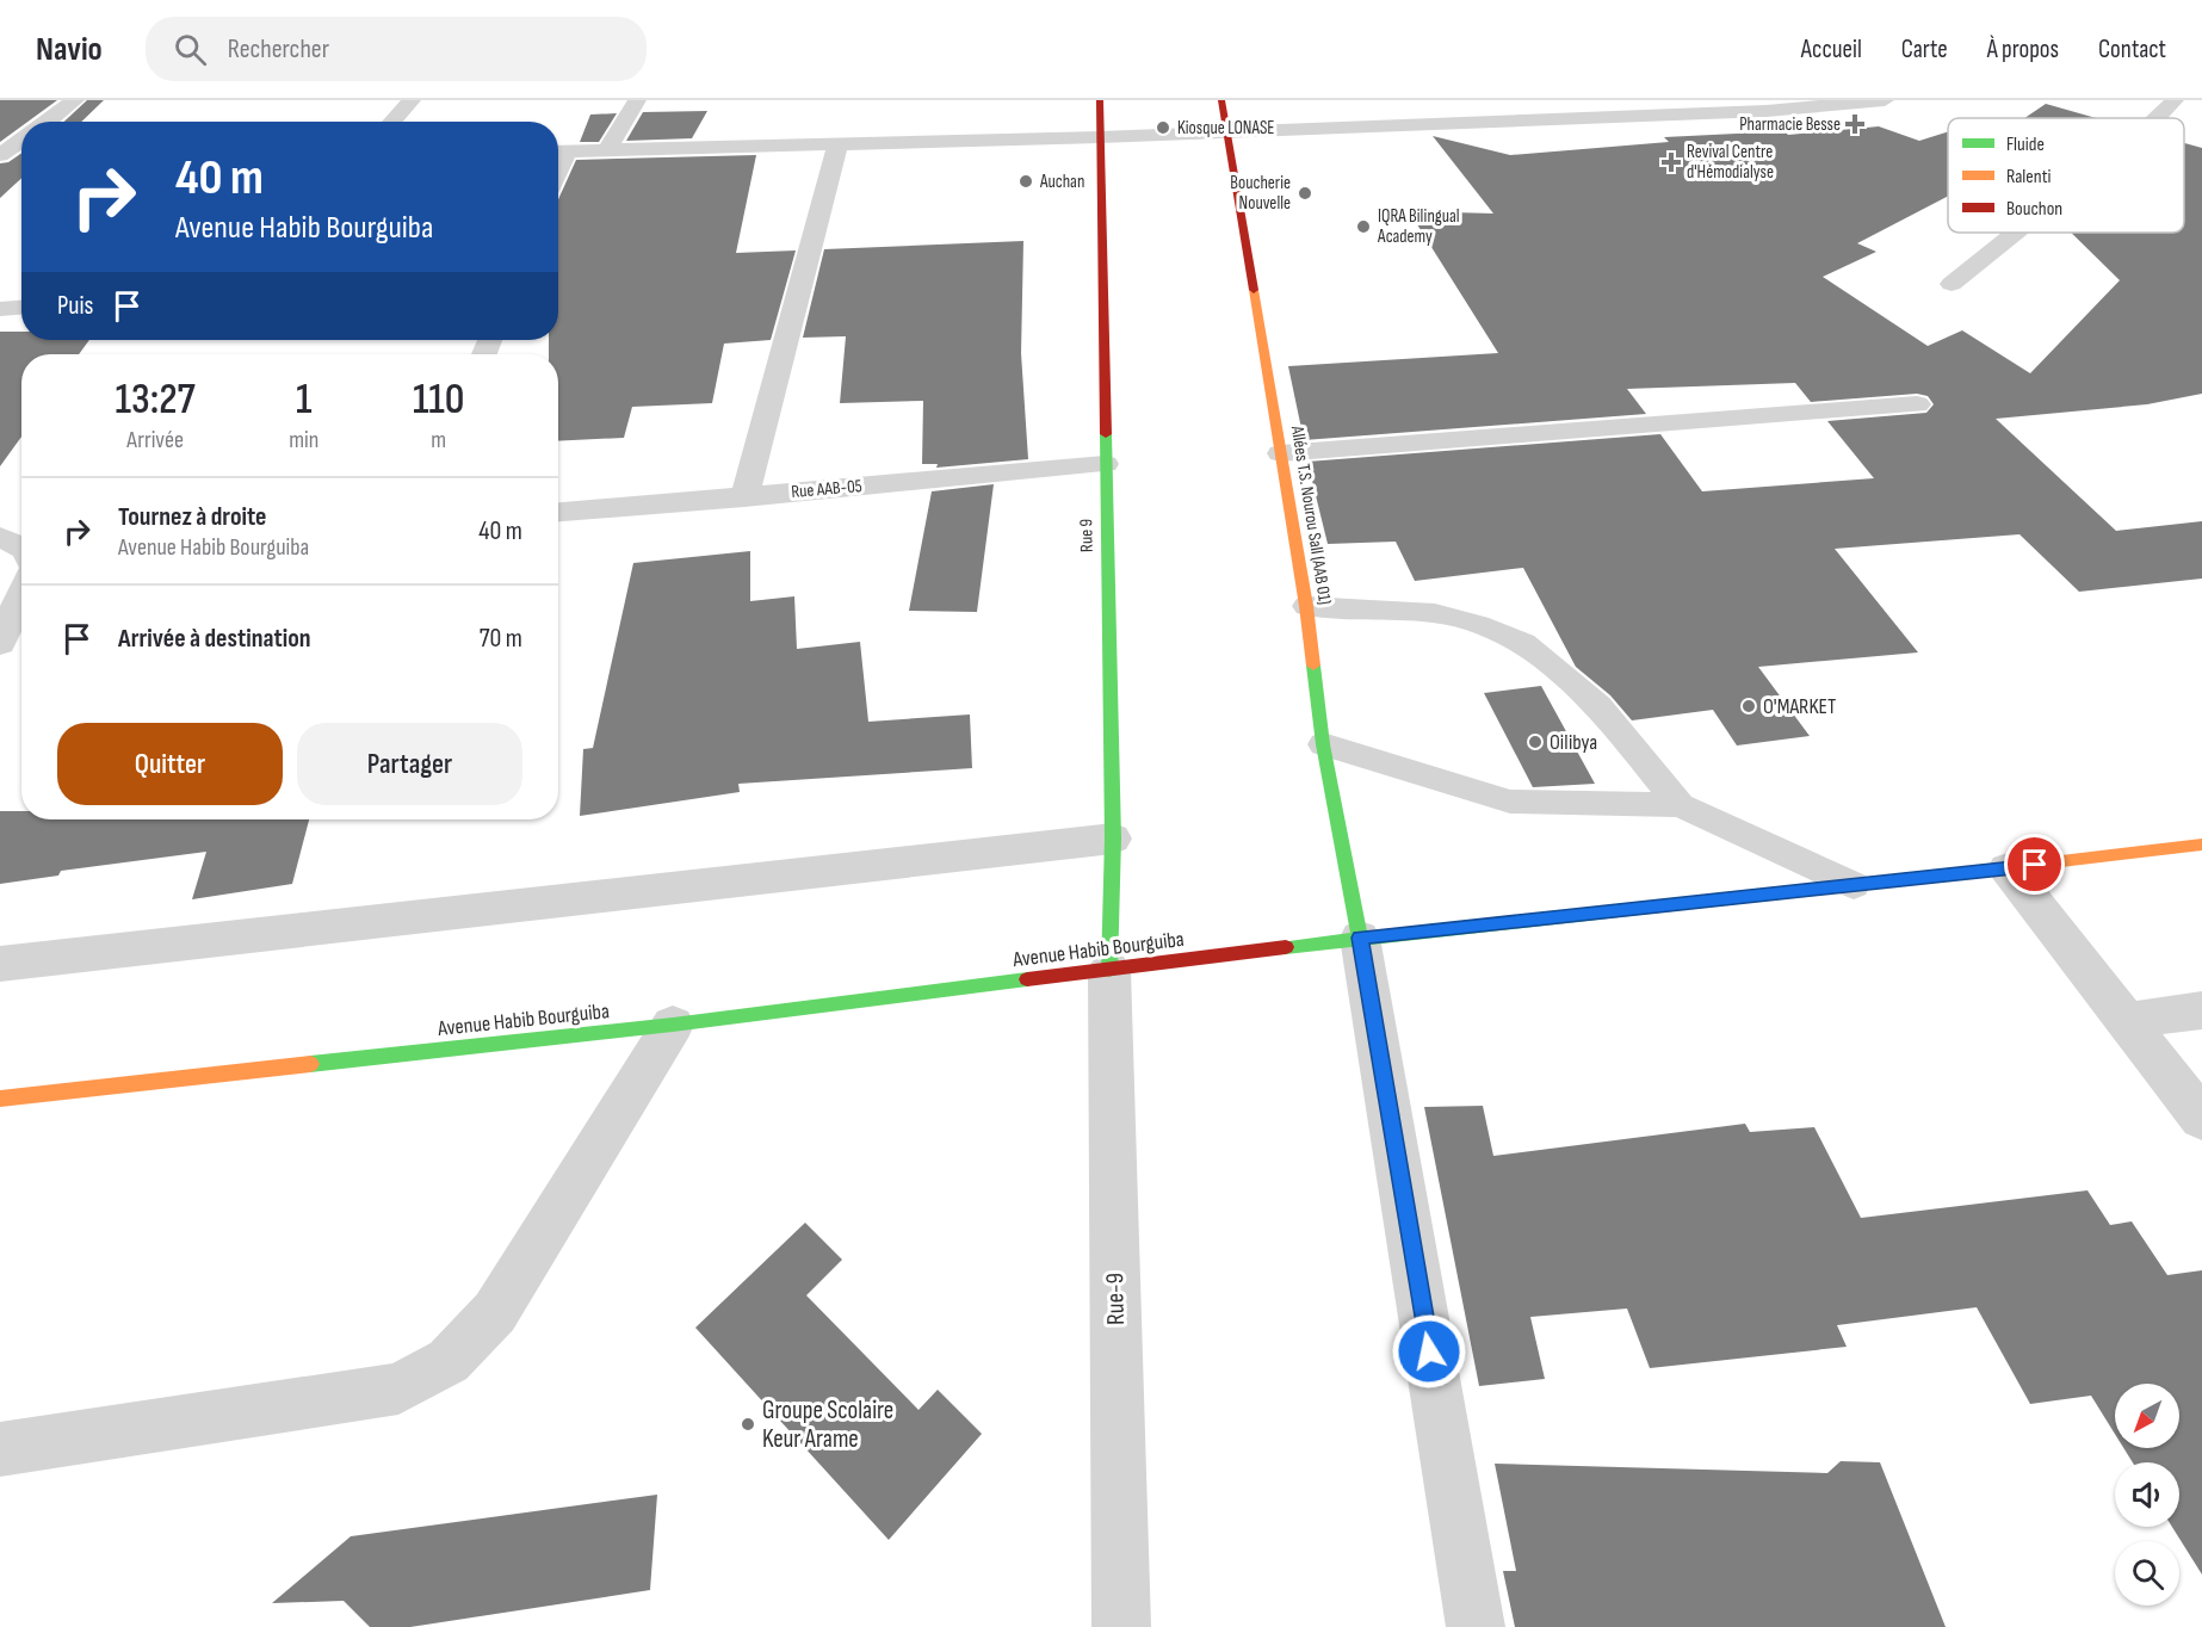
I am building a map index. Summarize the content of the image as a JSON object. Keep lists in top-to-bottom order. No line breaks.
{"streets":{"street":["Rue AAB-05","Allées T.S. Nourou Sall (AAB 01)","Rue 9","Avenue Habib Bourguiba","Rue-9"]},"crossings":[["Rue AAB-05","Rue 9"],["Allées T.S. Nourou Sall (AAB 01)","Avenue Habib Bourguiba"],["Rue 9","Avenue Habib Bourguiba"],["Rue 9","Rue-9"],["Avenue Habib Bourguiba","Rue-9"]],"places":{"health":["Pharmacie Besse","Revival Centre d'Hémodialyse"],"other":["Kiosque LONASE","Auchan","Boucherie Nouvelle","IQRA Bilingual Academy","O'MARKET","Oilibya","Groupe Scolaire Keur Arame"]},"legend":["Fluide","Ralenti","Bouchon"],"north":"bottom left","page":{"header":"Navio","search":"Rechercher","nav":["Accueil","Carte","À propos","Contact"],"turn":["40 m","Avenue Habib Bourguiba"],"then":"Puis","eta":["13:27","Arrivée","1","min","110","m"],"list":[{"name":"Tournez à droite","note":"Avenue Habib Bourguiba","value":"40 m"},{"name":"Arrivée à destination","value":"70 m"}],"buttons":["Quitter","Partager"]}}
